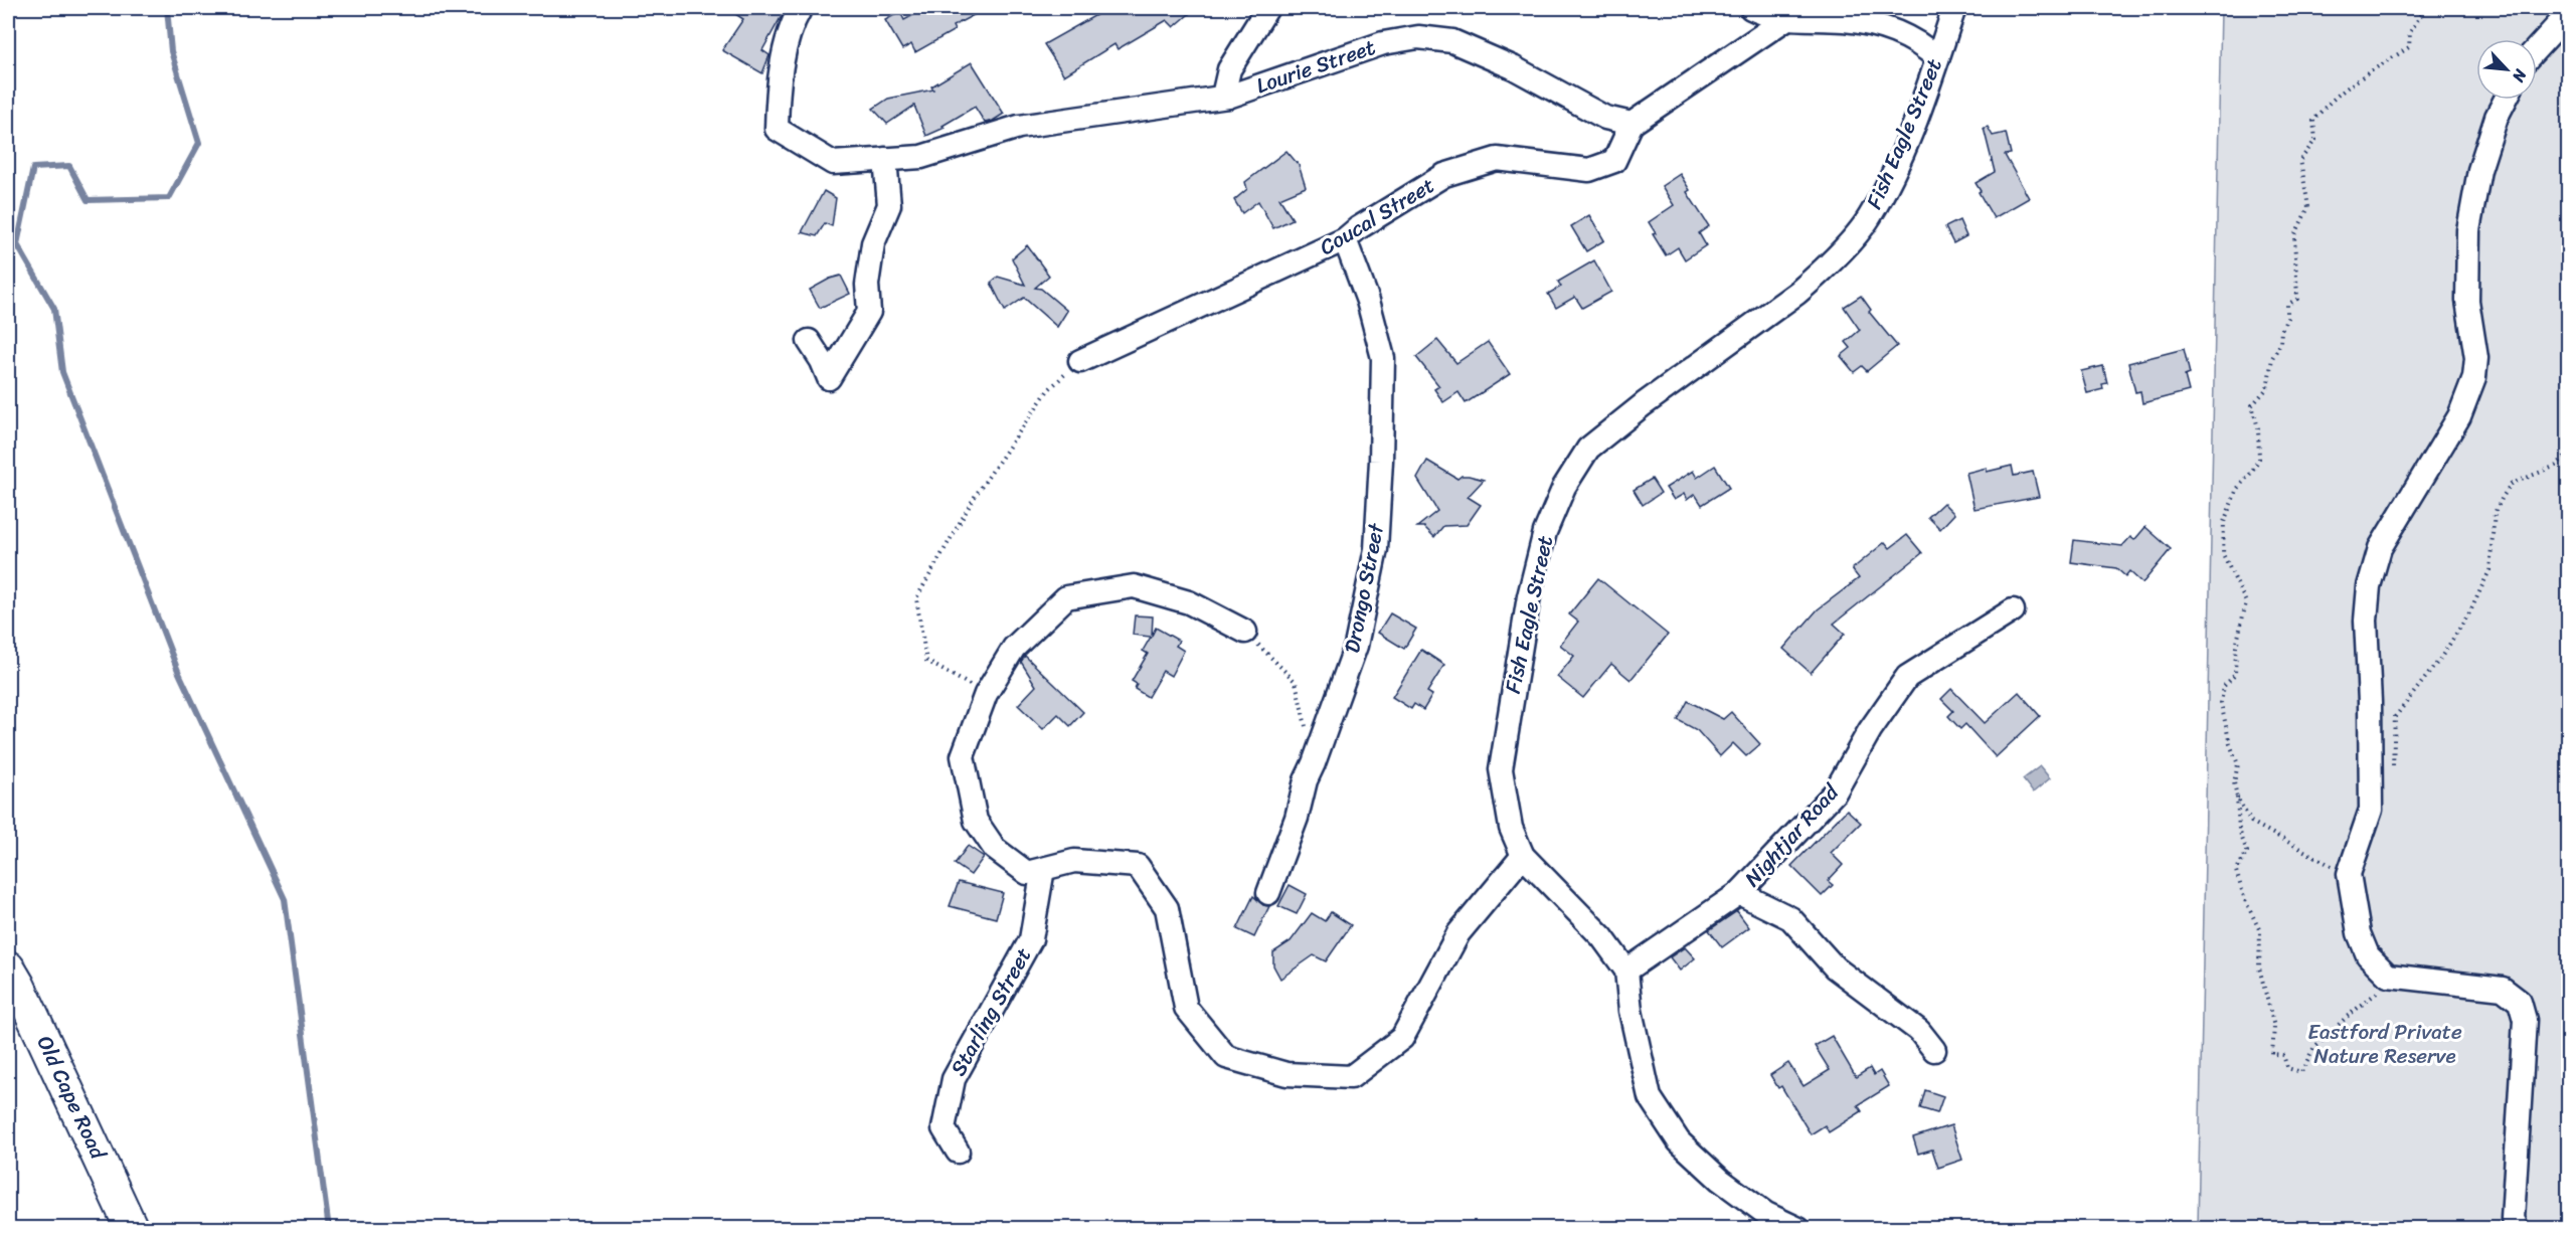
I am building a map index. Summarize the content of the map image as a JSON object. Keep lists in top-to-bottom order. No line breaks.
{"streets":{"street":["Lourie Street","Fish Eagle Street","Coucal Street","Drongo Street","Nightjar Road","Starling Street","Old Cape Road"]},"crossings":[["Lourie Street","Coucal Street"],["Fish Eagle Street","Nightjar Road"],["Coucal Street","Drongo Street"]],"parks":["Eastford Private Nature Reserve"],"north":"bottom right"}
